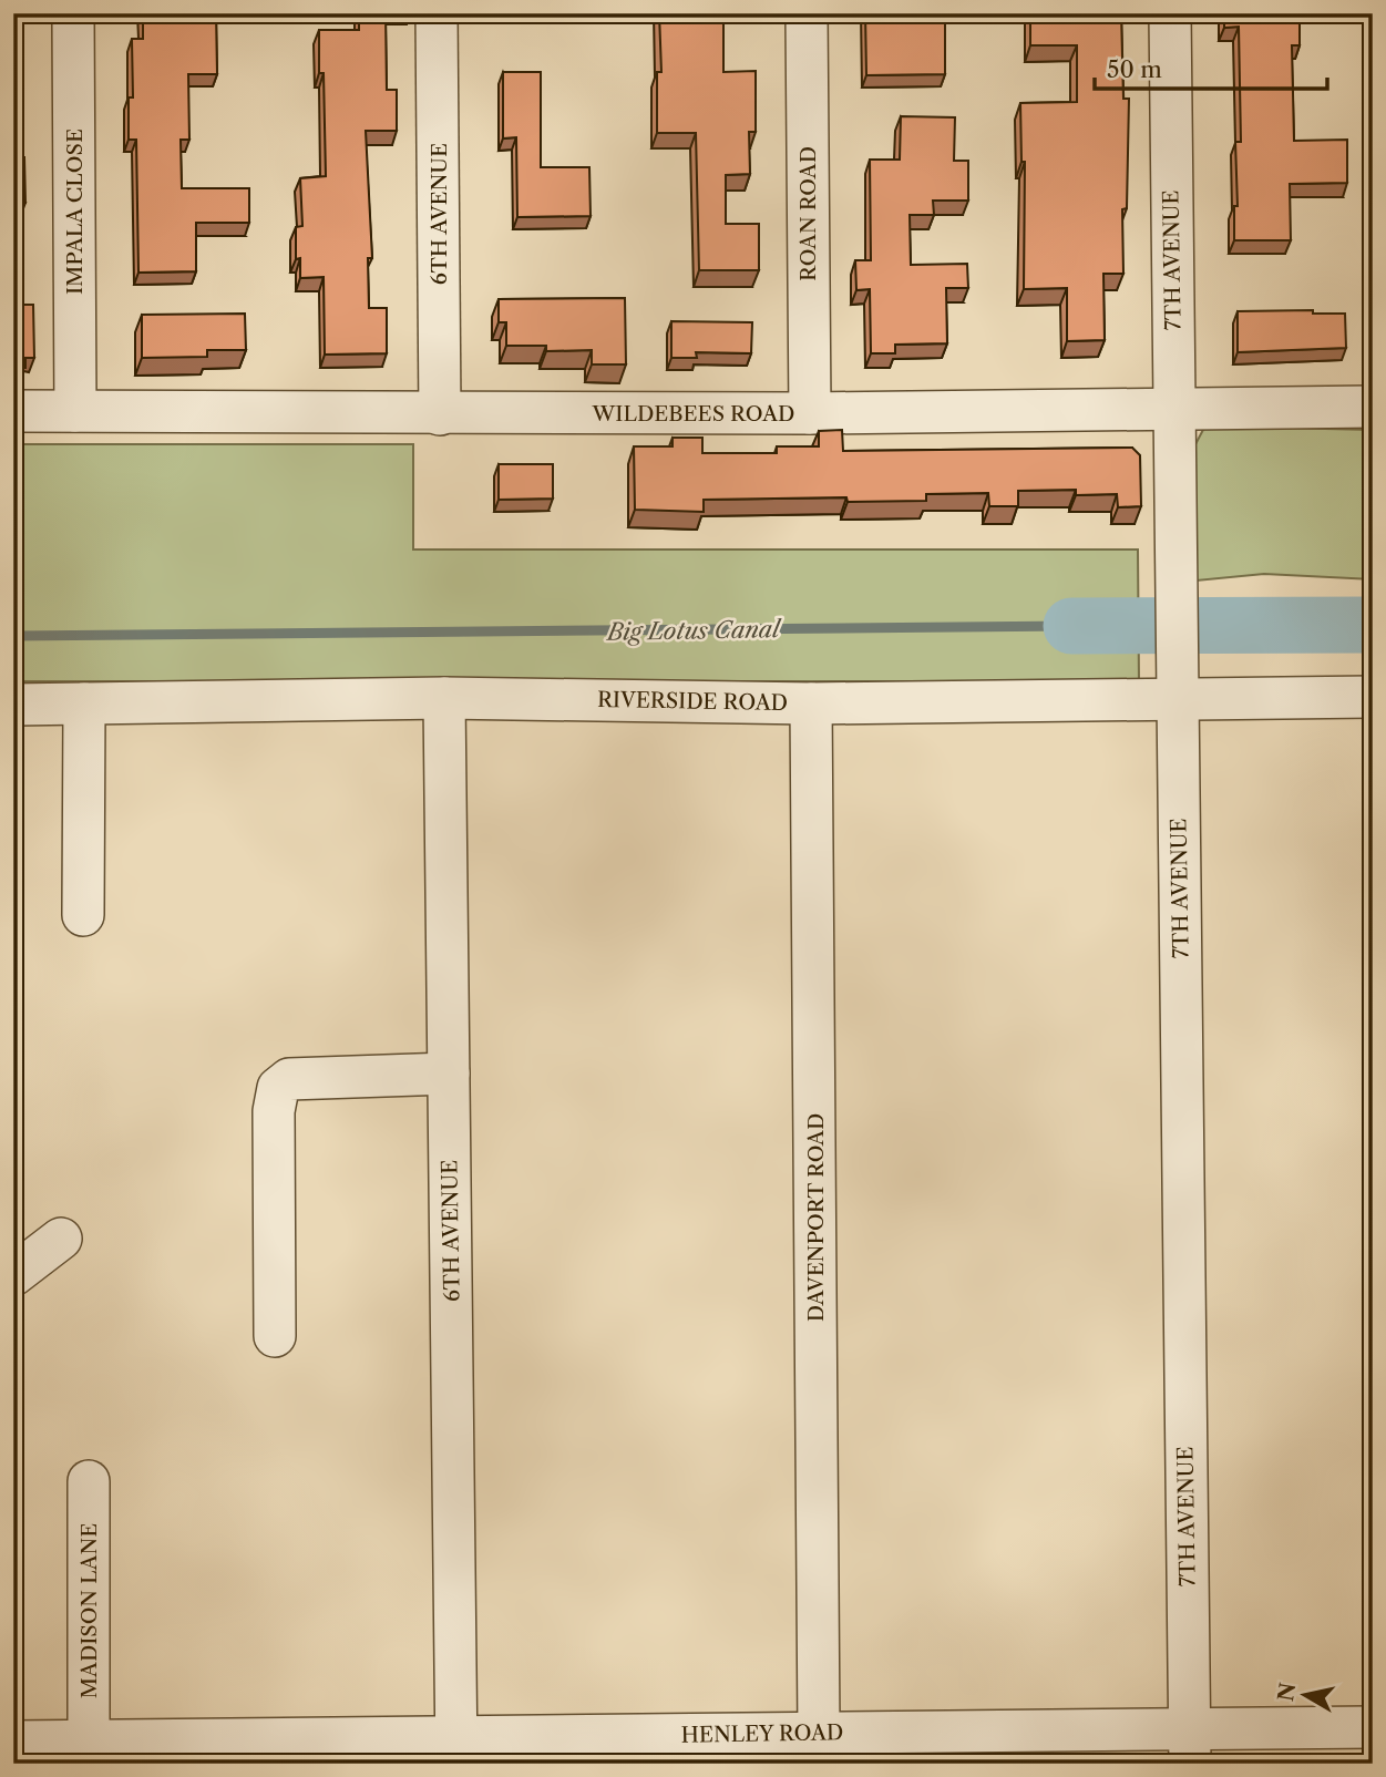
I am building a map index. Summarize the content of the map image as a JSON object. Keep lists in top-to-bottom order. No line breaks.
{"streets":{"street":["IMPALA CLOSE","6TH AVENUE","ROAN ROAD","7TH AVENUE","WILDEBEES ROAD","RIVERSIDE ROAD","DAVENPORT ROAD","MADISON LANE","HENLEY ROAD"]},"crossings":[["IMPALA CLOSE","WILDEBEES ROAD"],["6TH AVENUE","WILDEBEES ROAD"],["6TH AVENUE","RIVERSIDE ROAD"],["6TH AVENUE","HENLEY ROAD"],["ROAN ROAD","WILDEBEES ROAD"],["7TH AVENUE","WILDEBEES ROAD"],["7TH AVENUE","RIVERSIDE ROAD"],["7TH AVENUE","HENLEY ROAD"],["RIVERSIDE ROAD","DAVENPORT ROAD"],["DAVENPORT ROAD","HENLEY ROAD"],["MADISON LANE","HENLEY ROAD"]],"water":["Big Lotus Canal"],"scale_bar":"50 m","north":"left"}
